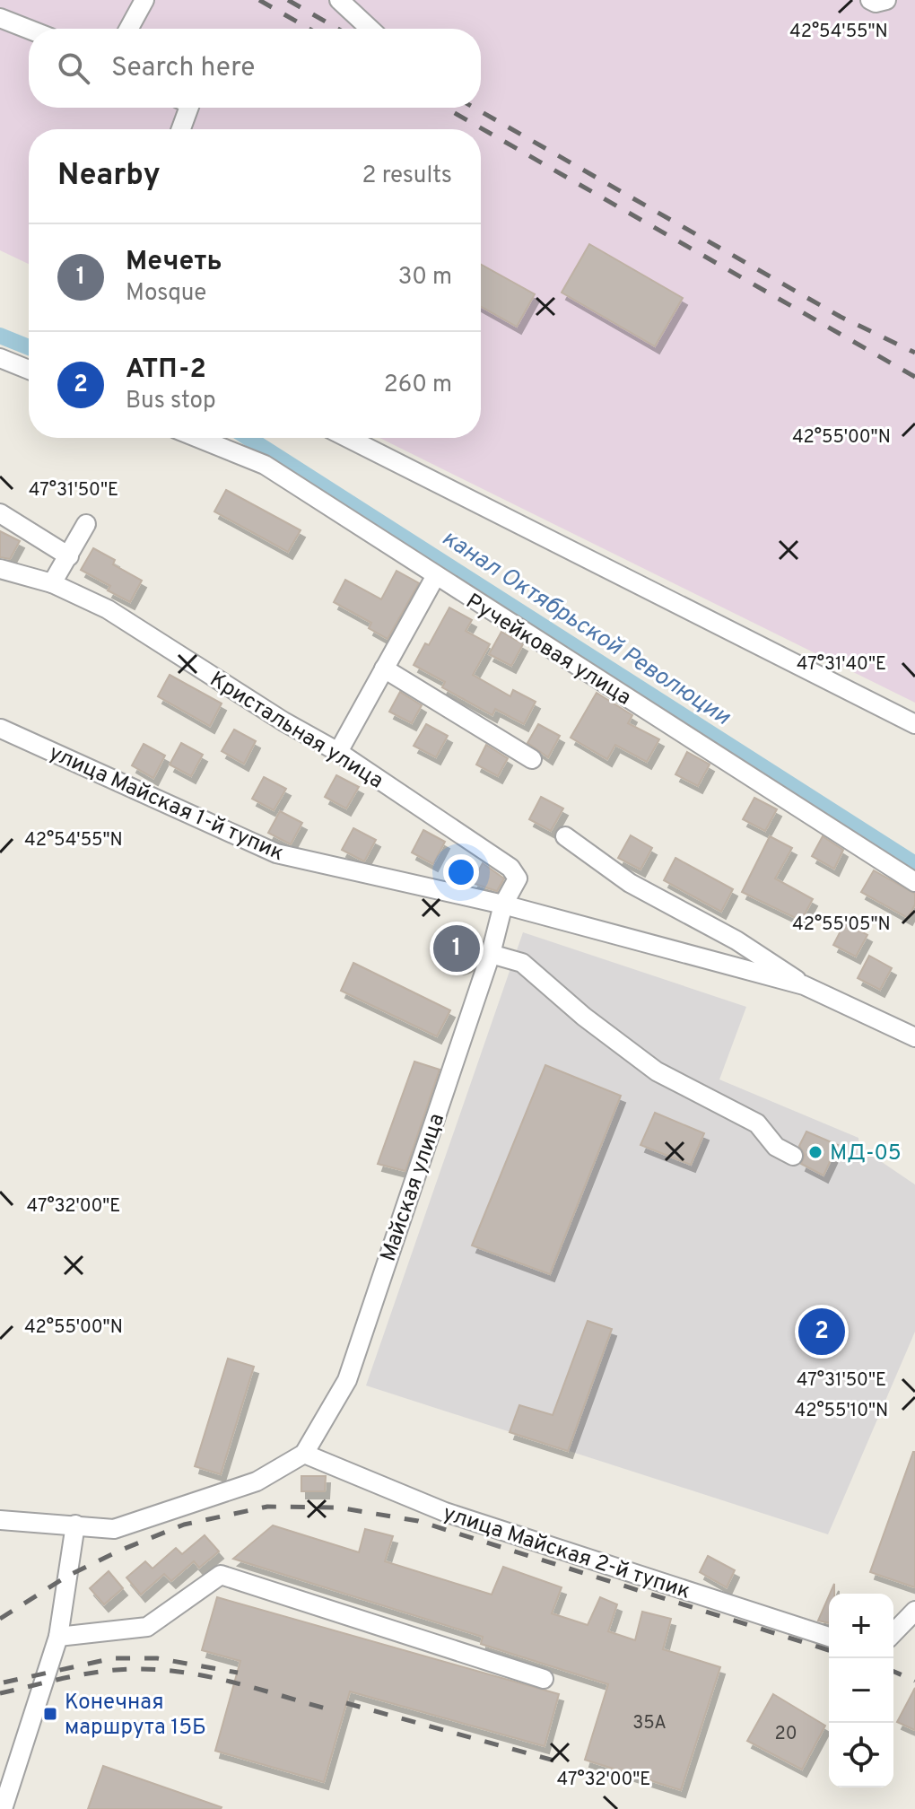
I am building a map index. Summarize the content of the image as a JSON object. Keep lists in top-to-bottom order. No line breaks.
{"streets":{"street":["Ручейковая улица","Кристальная улица","улица Майская 1-й тупик","Майская улица","улица Майская 2-й тупик"]},"crossings":[["Кристальная улица","улица Майская 1-й тупик"],["Кристальная улица","Майская улица"],["улица Майская 1-й тупик","Майская улица"],["Майская улица","улица Майская 2-й тупик"]],"water":["канал Октябрьской Революции"],"places":{"other":["МД-05"],"transit":["Конечная маршрута 15Б"]},"house_numbers":["35А","20"],"page":{"search":"Search here","heading":["Nearby","2 results"],"list":[{"mark":"1","name":"Мечеть","note":"Mosque","value":"30 m"},{"mark":"2","name":"АТП-2","note":"Bus stop","value":"260 m"}],"pins":["1","2"],"map_buttons":["+","−"]},"coordinates":["42°54'55\"N","42°55'00\"N","47°31'50\"E","47°31'40\"E","42°55'05\"N","47°32'00\"E","42°55'10\"N"]}
